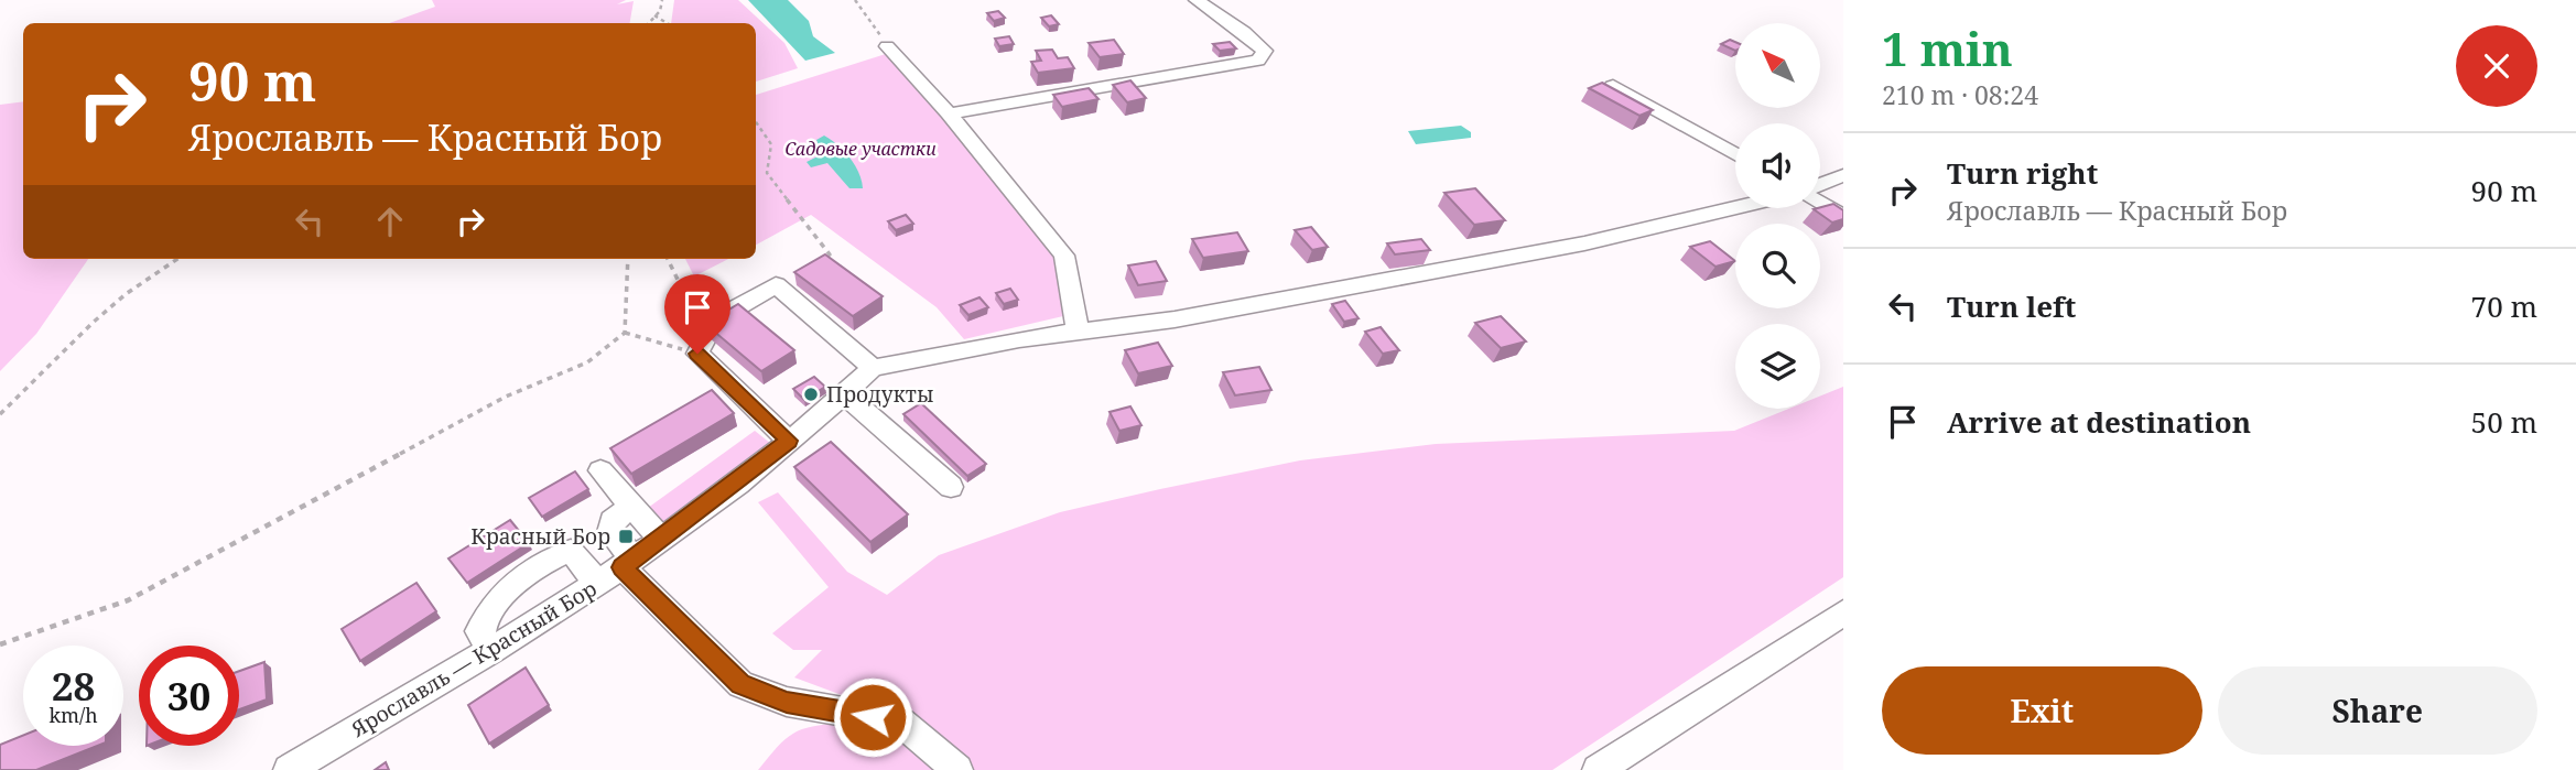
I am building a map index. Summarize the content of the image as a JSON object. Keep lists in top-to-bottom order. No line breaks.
{"streets":{"street":["Ярославль — Красный Бор"]},"parks":["Садовые участки"],"places":{"other":["Продукты"],"transit":["Красный Бор"]},"north":"top left","page":{"heading":["1 min","210 m · 08:24"],"turn":["90 m","Ярославль — Красный Бор"],"list":[{"name":"Turn right","note":"Ярославль — Красный Бор","value":"90 m"},{"name":"Turn left","value":"70 m"},{"name":"Arrive at destination","value":"50 m"}],"speed":"28 km/h","limit":"30","buttons":["Exit","Share"]}}
